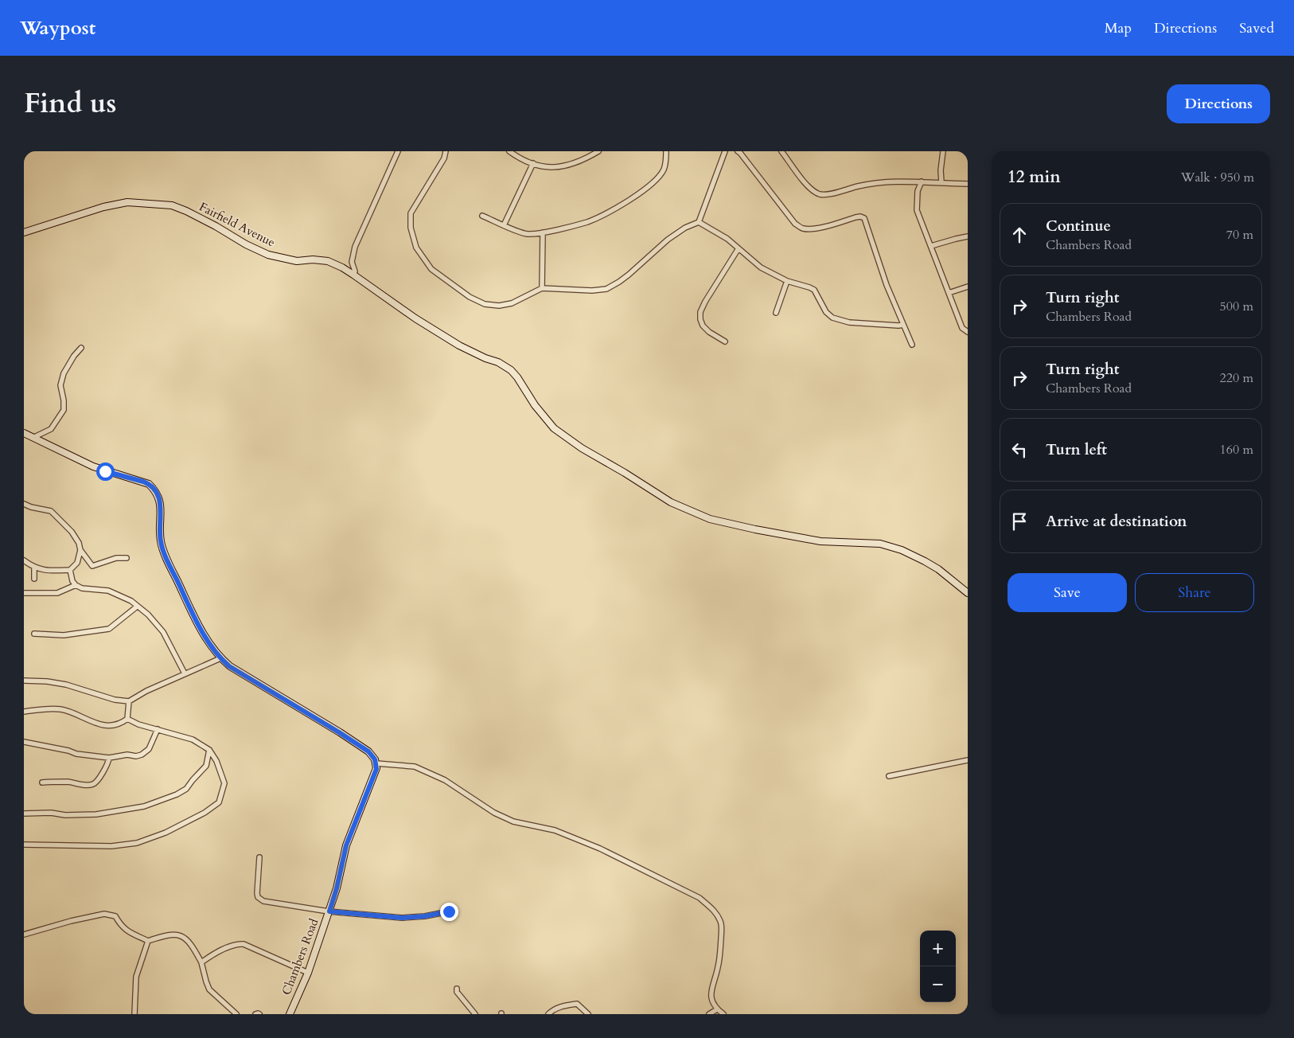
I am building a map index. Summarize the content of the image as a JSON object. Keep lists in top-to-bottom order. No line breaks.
{"streets":{"street":["Fairfield Avenue","Chambers Road"]},"page":{"header":"Waypost","nav":["Map","Directions","Saved"],"title":"Find us","buttons":["Directions",["Save","Share"]],"heading":["12 min","Walk · 950 m"],"list":[["Continue","Chambers Road","70 m"],["Turn right","Chambers Road","500 m"],["Turn right","Chambers Road","220 m"],["Turn left","160 m"],"Arrive at destination"],"map_buttons":["+","−"]}}
